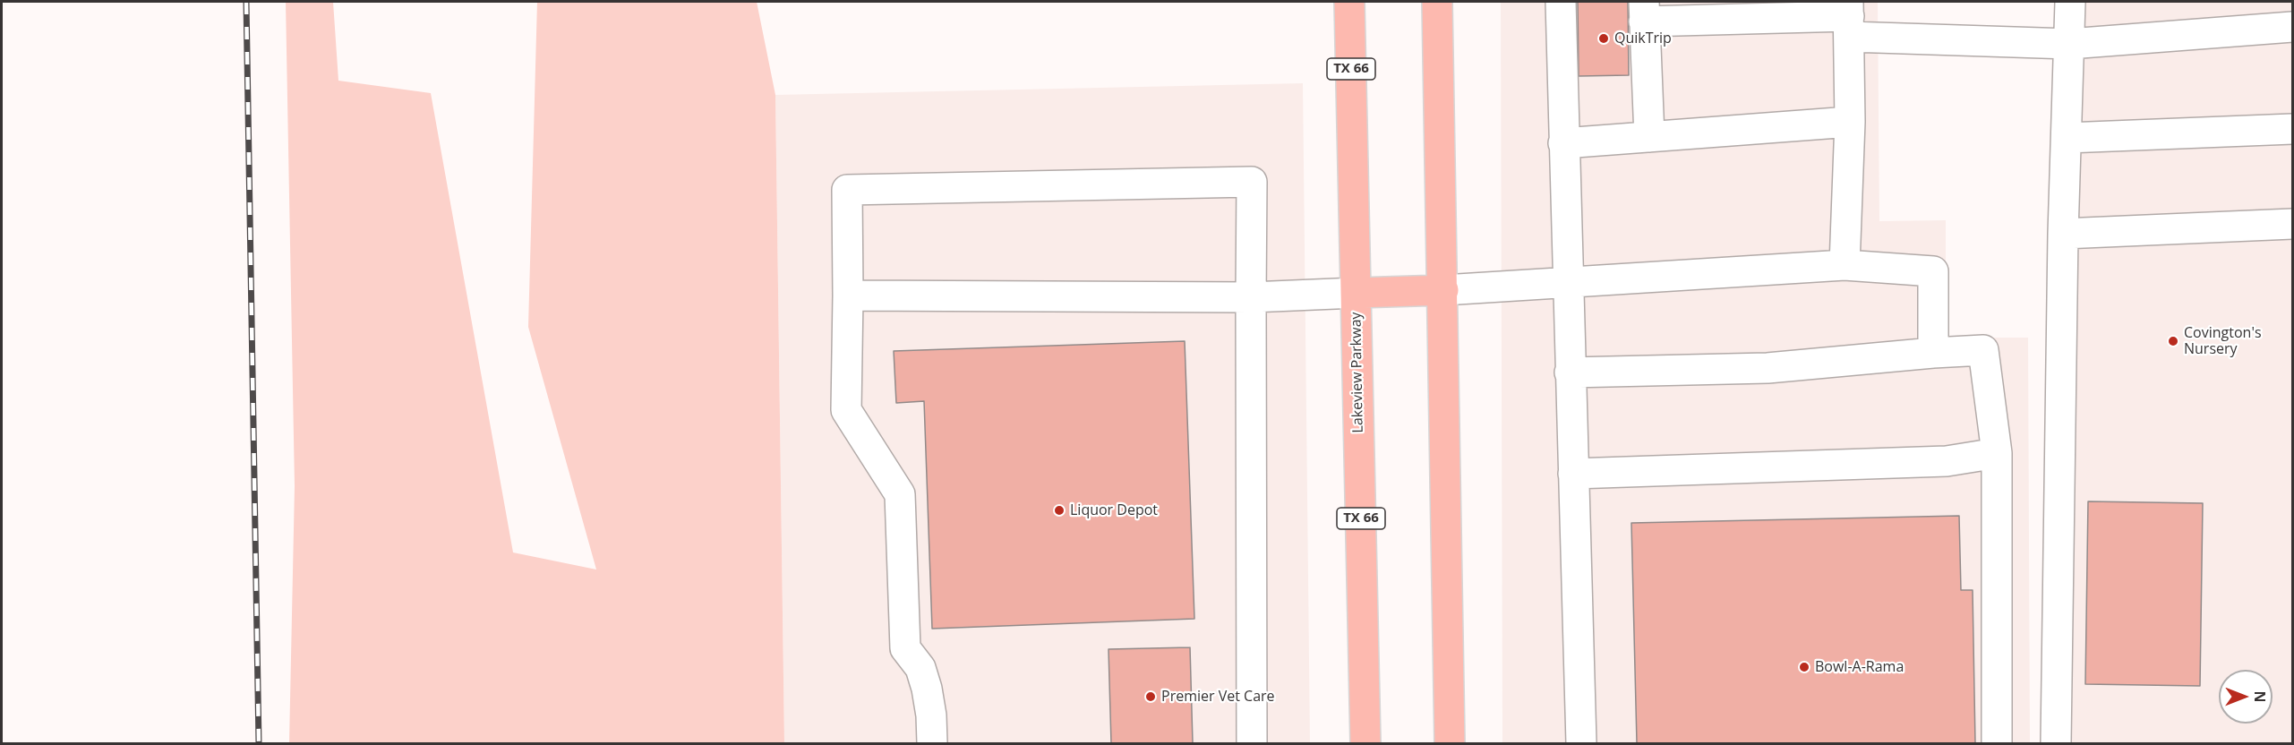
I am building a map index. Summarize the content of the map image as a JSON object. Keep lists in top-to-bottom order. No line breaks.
{"streets":{"main road":["TX 66","Lakeview Parkway"]},"places":["QuikTrip","Covington's Nursery","Liquor Depot","Bowl-A-Rama","Premier Vet Care"],"north":"right"}
